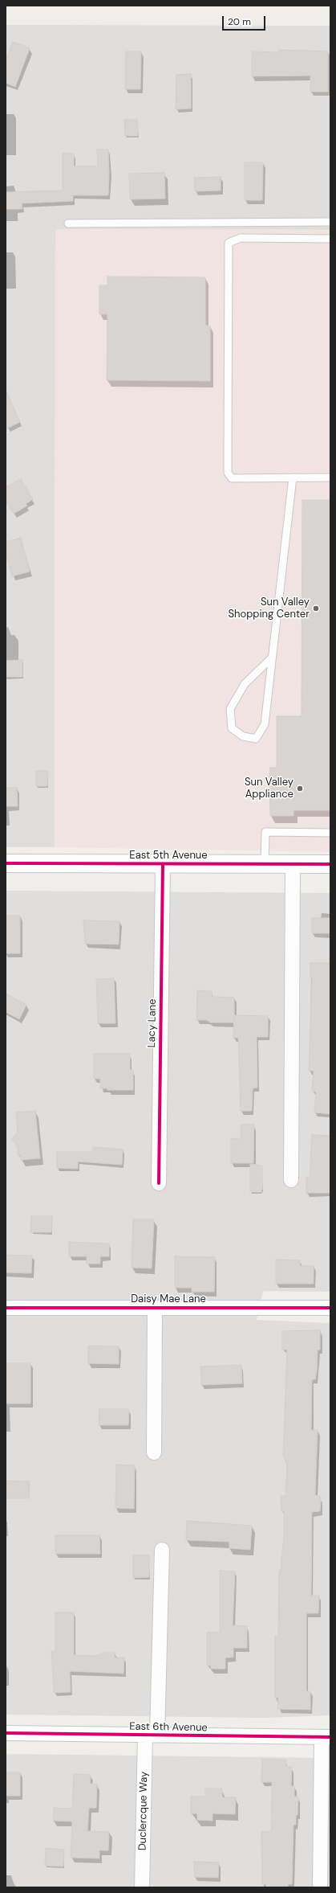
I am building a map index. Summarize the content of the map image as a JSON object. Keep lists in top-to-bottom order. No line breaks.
{"streets":{"street":["East 5th Avenue","Lacy Lane","Daisy Mae Lane","East 6th Avenue","Duclercque Way"]},"crossings":[["East 5th Avenue","Lacy Lane"],["East 6th Avenue","Duclercque Way"]],"places":["Sun Valley Shopping Center","Sun Valley Appliance"],"scale_bar":"20 m"}
